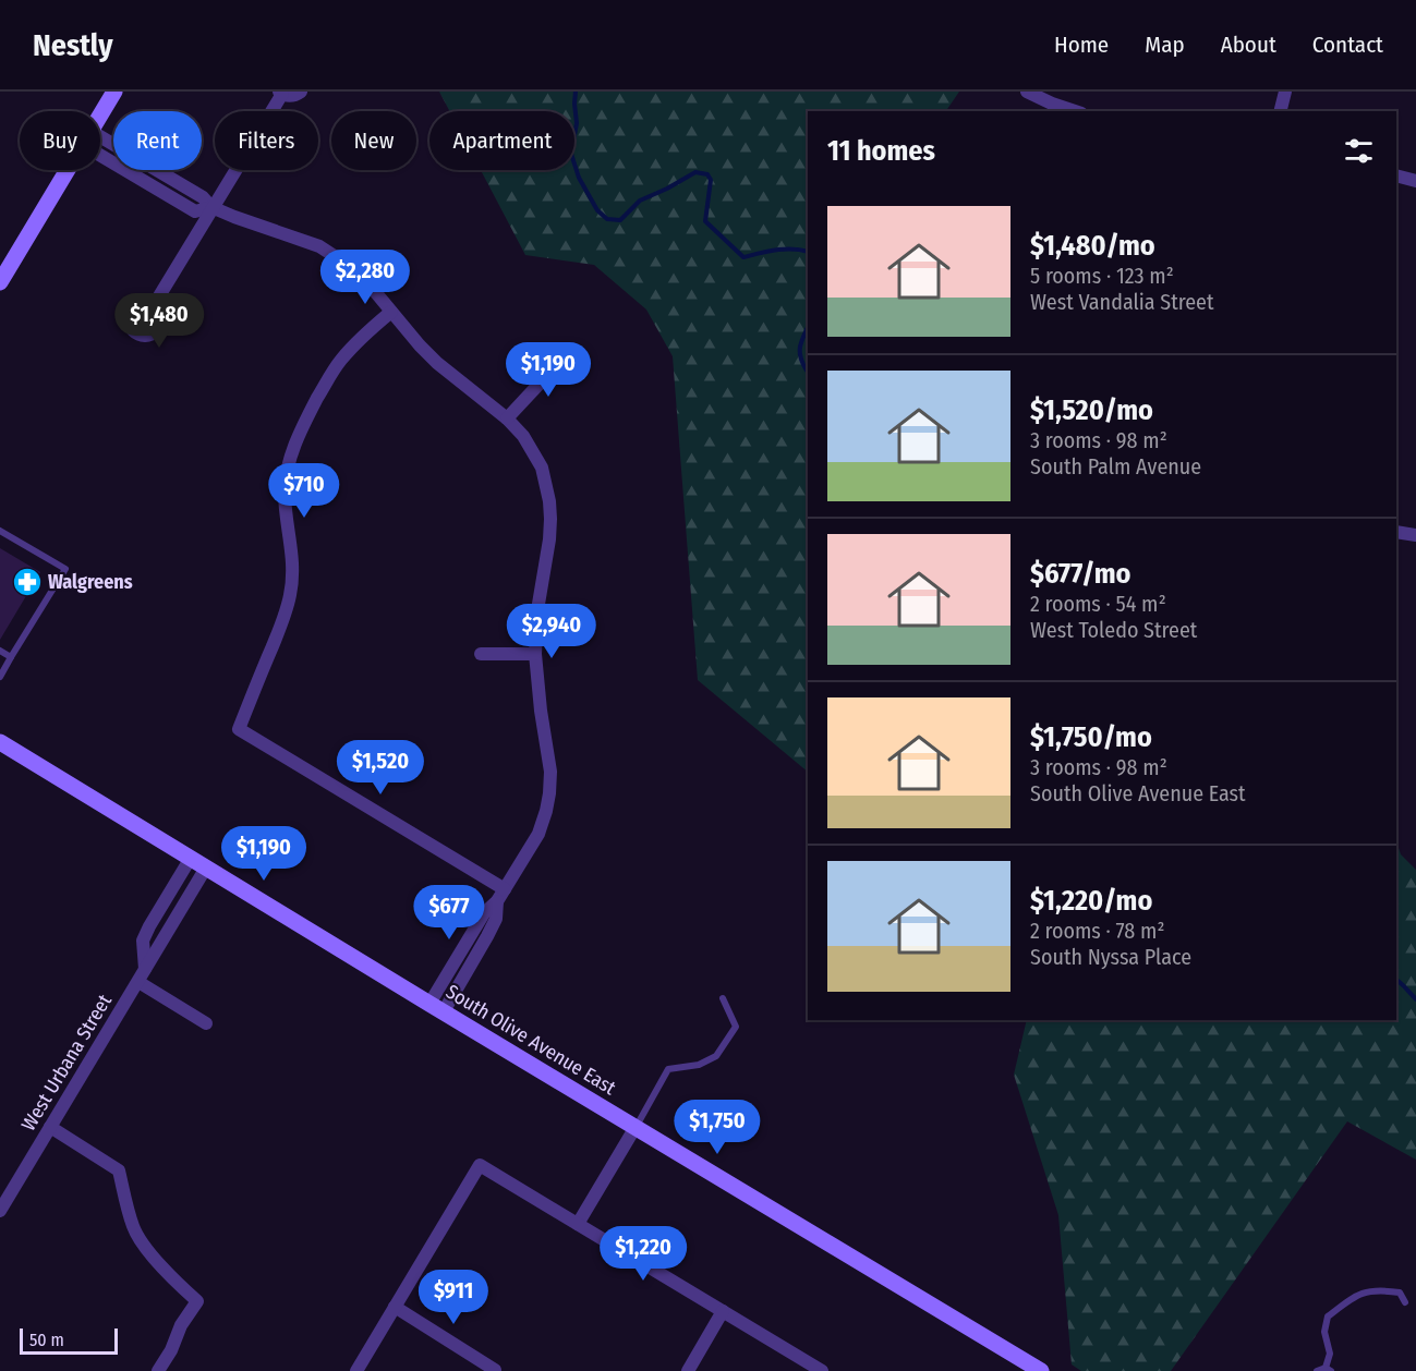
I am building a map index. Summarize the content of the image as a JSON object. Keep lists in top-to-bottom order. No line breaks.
{"streets":{"street":["South Olive Avenue East","West Urbana Street"]},"crossings":[["South Olive Avenue East","West Urbana Street"]],"places":{"pharmacy":["Walgreens"]},"scale_bar":"50 m","page":{"header":"Nestly","nav":["Home","Map","About","Contact"],"chip":["Buy","Rent","Filters","New","Apartment"],"heading":"11 homes","list":[{"name":"$1,480/mo","note":"5 rooms · 123 m² · West Vandalia Street"},{"name":"$1,520/mo","note":"3 rooms · 98 m² · South Palm Avenue"},{"name":"$677/mo","note":"2 rooms · 54 m² · West Toledo Street"},{"name":"$1,750/mo","note":"3 rooms · 98 m² · South Olive Avenue East"},{"name":"$1,220/mo","note":"2 rooms · 78 m² · South Nyssa Place"}],"price":["$2,280","$1,480","$1,190","$710","$2,940","$1,520","$1,190","$677","$1,750","$1,220","$911"],"scale":"50 m"}}
